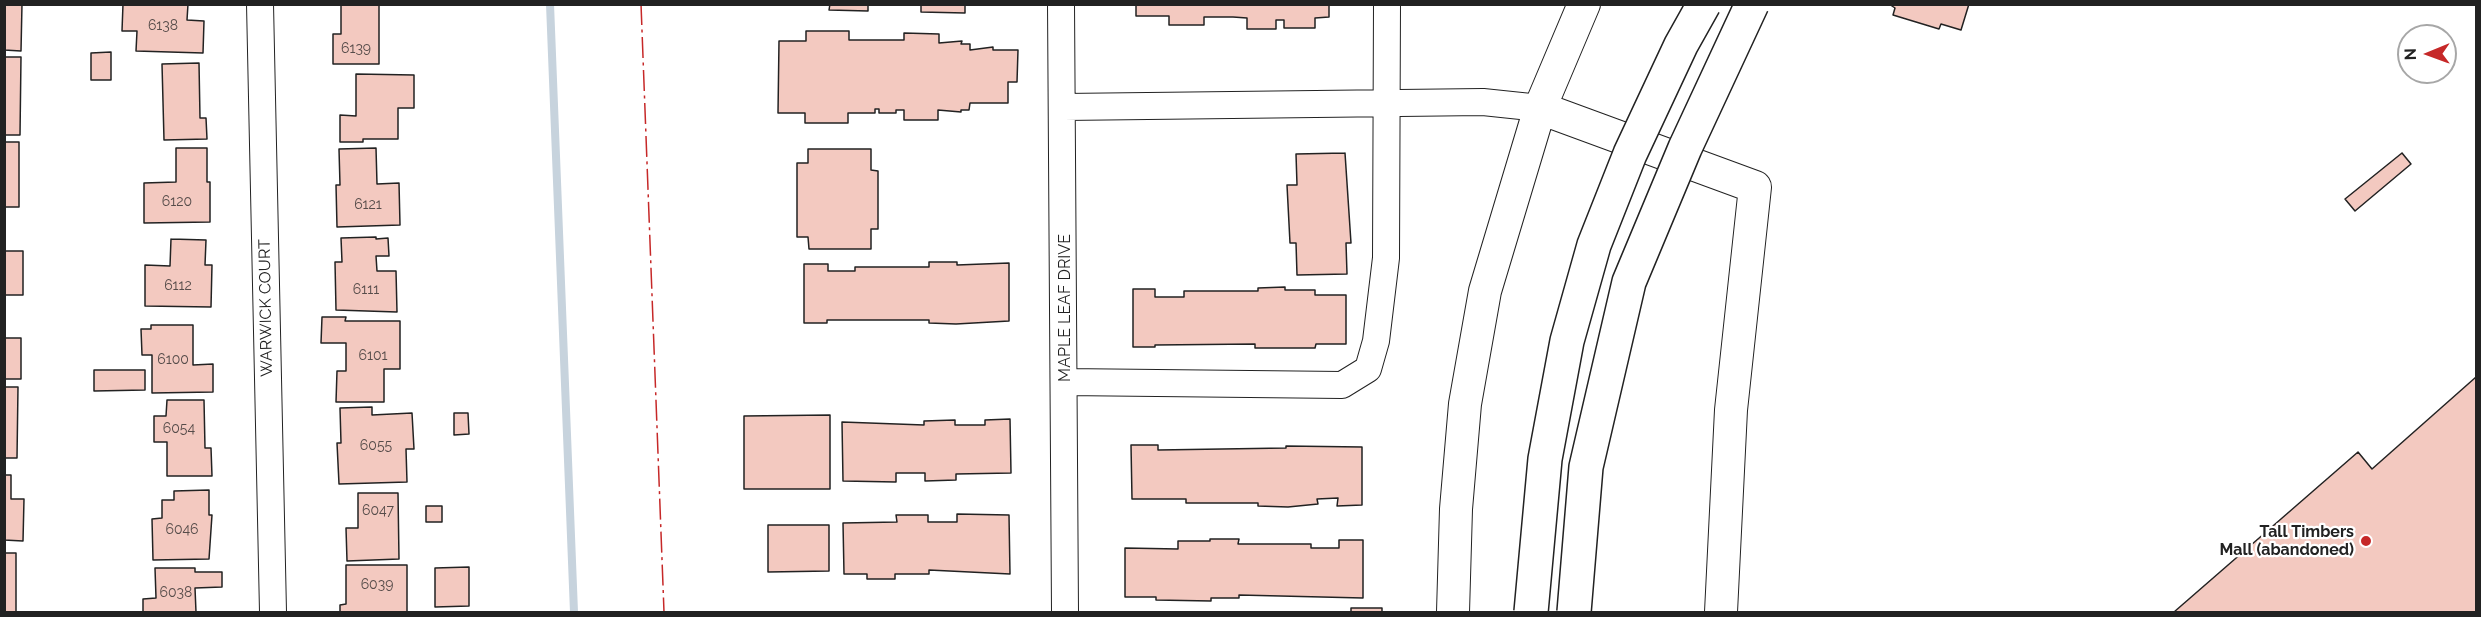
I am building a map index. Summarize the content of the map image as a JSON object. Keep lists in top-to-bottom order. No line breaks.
{"streets":{"street":["WARWICK COURT","MAPLE LEAF DRIVE"]},"places":["Tall Timbers Mall (abandoned)"],"house_numbers":["6138","6139","6120","6121","6112","6111","6101","6100","6054","6055","6047","6046","6039","6038"],"north":"left"}
